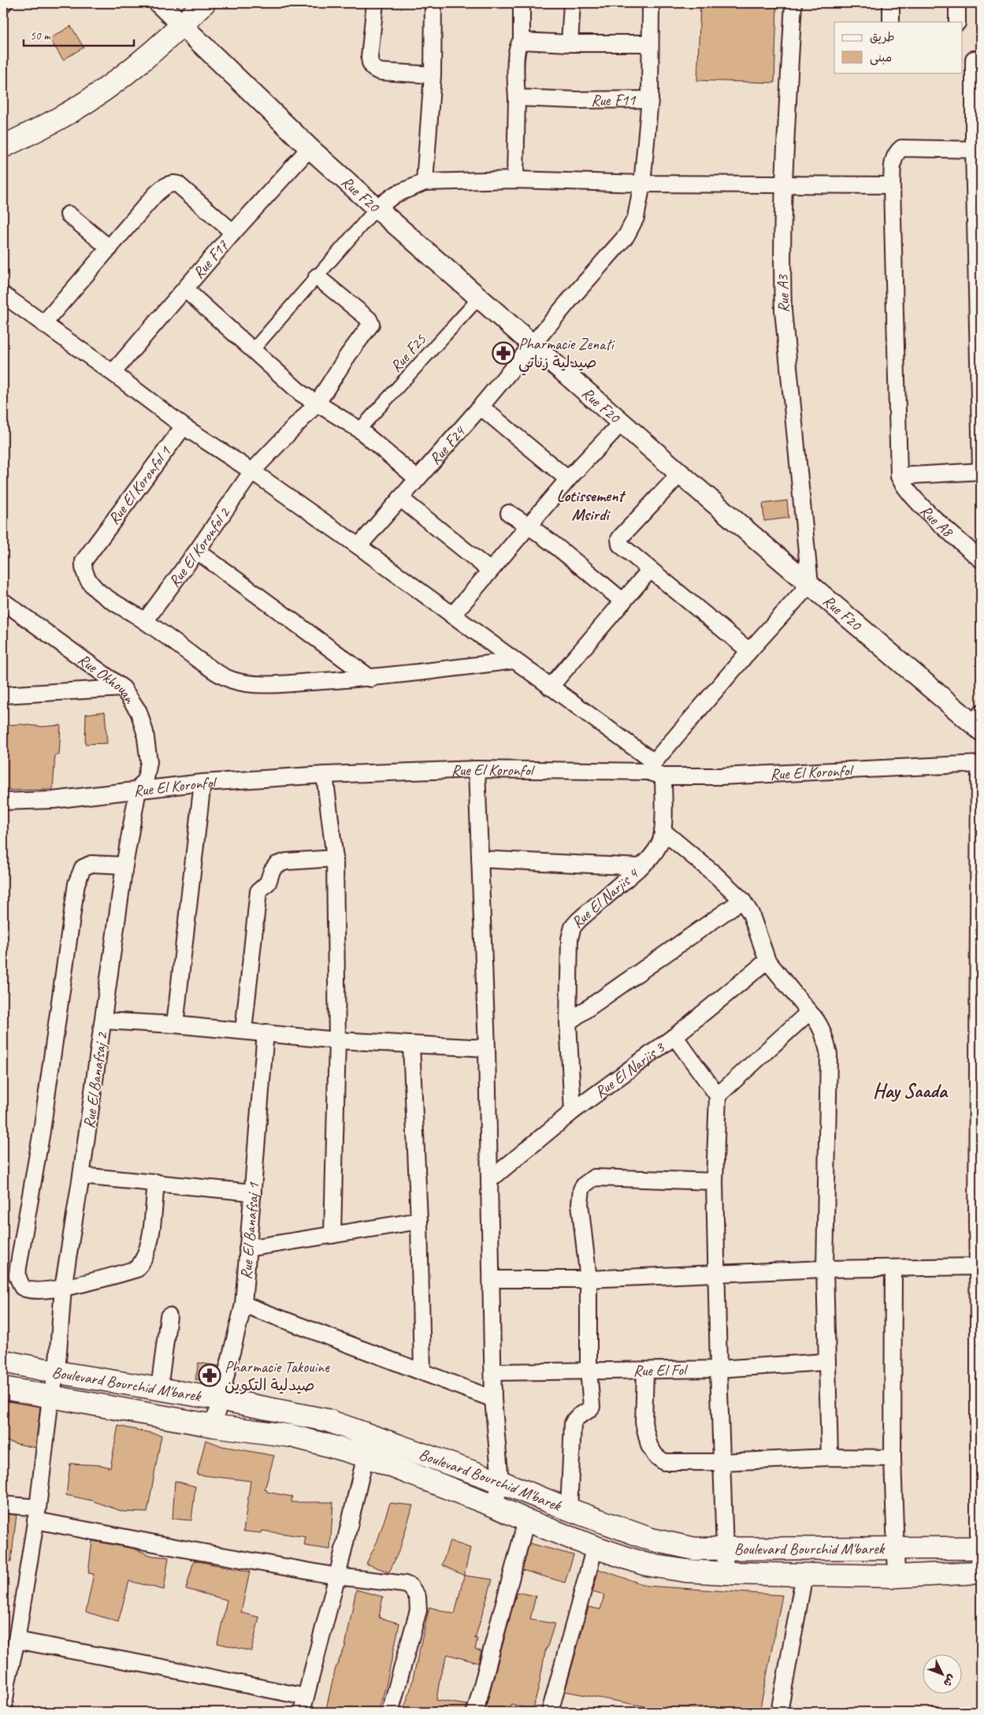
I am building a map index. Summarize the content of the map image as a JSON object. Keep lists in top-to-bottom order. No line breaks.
{"streets":{"main road":["Boulevard Bourchid M'barek"],"street":["Rue F11","Rue F20","Rue F17","Rue A3","Rue F25","Rue F24","Rue El Koronfol 1","Rue A8","Rue El Koronfol 2","Rue Okhouan","Rue El Koronfol","Rue El Narjis 4","Rue El Narjis 3","Rue El Banafsaj 2","Rue El Banafsaj 1","Rue El Fol"]},"crossings":[["Rue F11","Rue F24"],["Rue F20","Rue F17"],["Rue F20","Rue A3"],["Rue F20","Rue F25"],["Rue F20","Rue F24"],["Rue El Koronfol 1","Rue El Koronfol 2"],["Rue Okhouan","Rue El Koronfol"],["Rue Okhouan","Rue El Banafsaj 2"],["Rue El Koronfol","Rue El Banafsaj 2"],["Rue El Narjis 4","Rue El Narjis 3"],["Rue El Banafsaj 2","Boulevard Bourchid M'barek"],["Rue El Banafsaj 1","Boulevard Bourchid M'barek"]],"districts":["Lotissement Msirdi","Hay Saada"],"places":{"pharmacy":["Pharmacie Zenati صيدلية زناتي","Pharmacie Takouine صيدلية التكوين"]},"legend":["طريق","مبنى"],"scale_bar":"50 m","north":"bottom right"}
